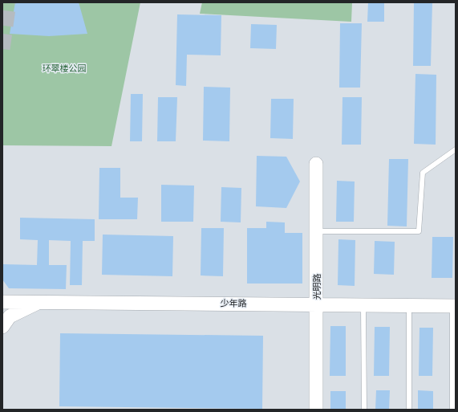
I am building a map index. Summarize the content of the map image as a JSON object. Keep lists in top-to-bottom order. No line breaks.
{"streets":{"street":["光明路","少年路"]},"crossings":[["光明路","少年路"]],"parks":["环翠楼公园"]}
